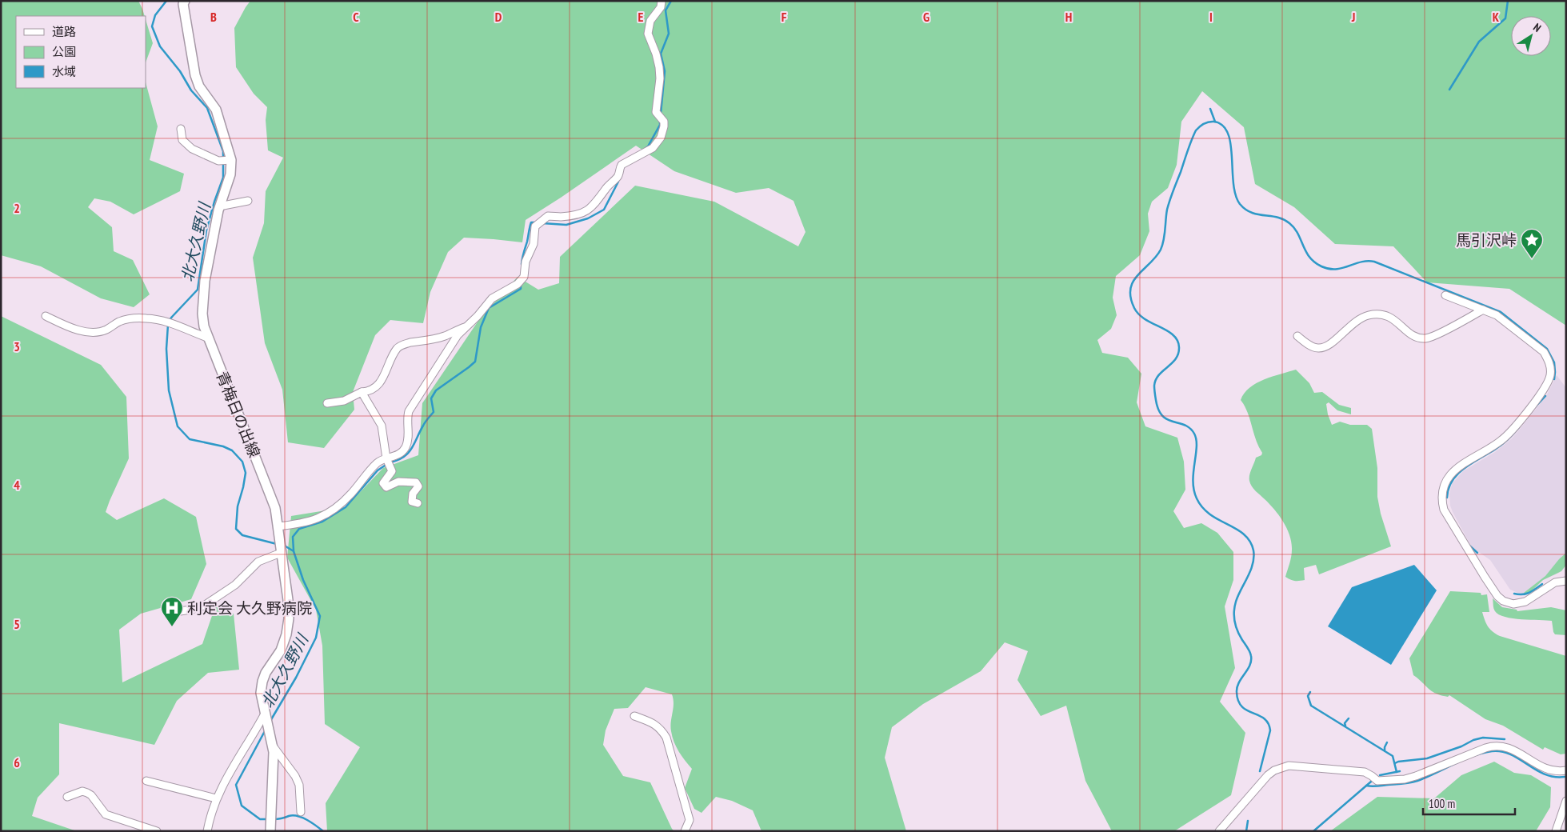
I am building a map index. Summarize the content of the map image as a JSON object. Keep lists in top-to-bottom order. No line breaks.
{"streets":{"main road":["青梅日の出線"]},"water":["北大久野川"],"places":{"place":["馬引沢峠"],"hospital":["利定会 大久野病院"]},"legend":["道路","公園","水域"],"scale_bar":"100 m","north":"top right","grid":{"columns":["B","C","D","E","F","G","H","I","J","K"],"rows":["2","3","4","5","6"]}}
